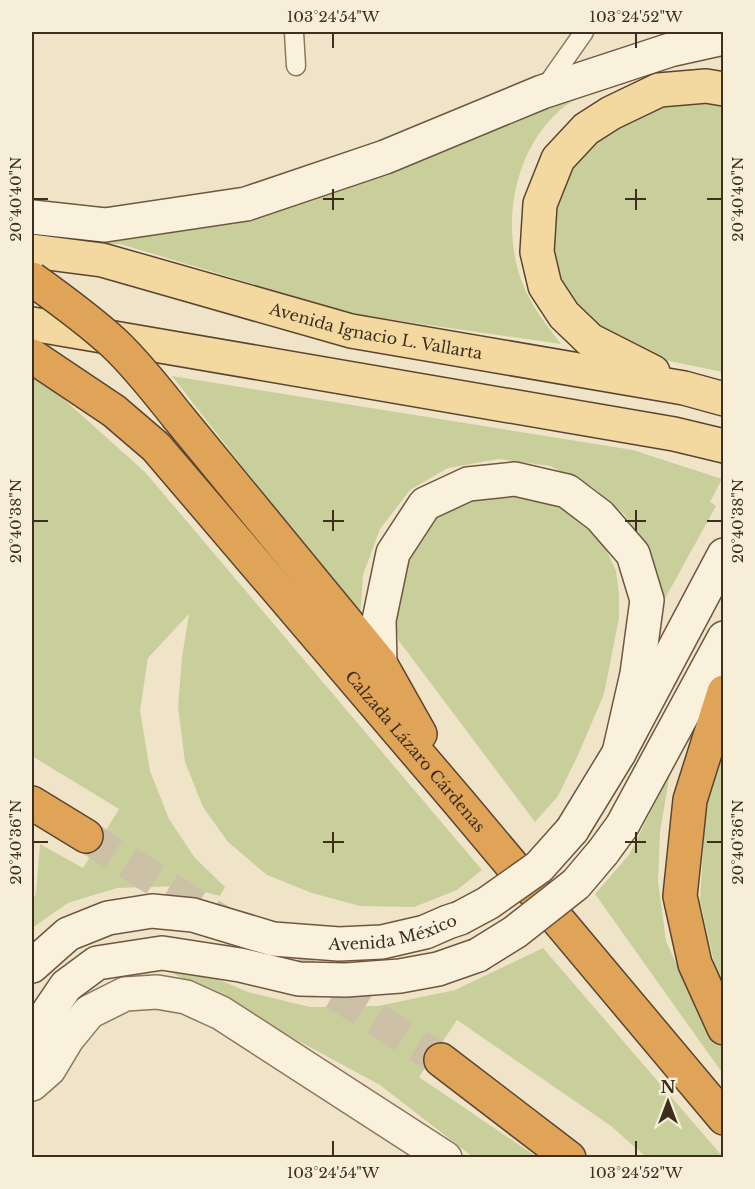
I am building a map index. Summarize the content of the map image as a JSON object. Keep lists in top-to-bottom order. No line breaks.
{"streets":{"highway":["Calzada Lázaro Cárdenas"],"main road":["Avenida Ignacio L. Vallarta","Avenida México"]},"north":"top","coordinates":["103°24'54\"W","103°24'52\"W","20°40'40\"N","20°40'38\"N","20°40'36\"N"]}
